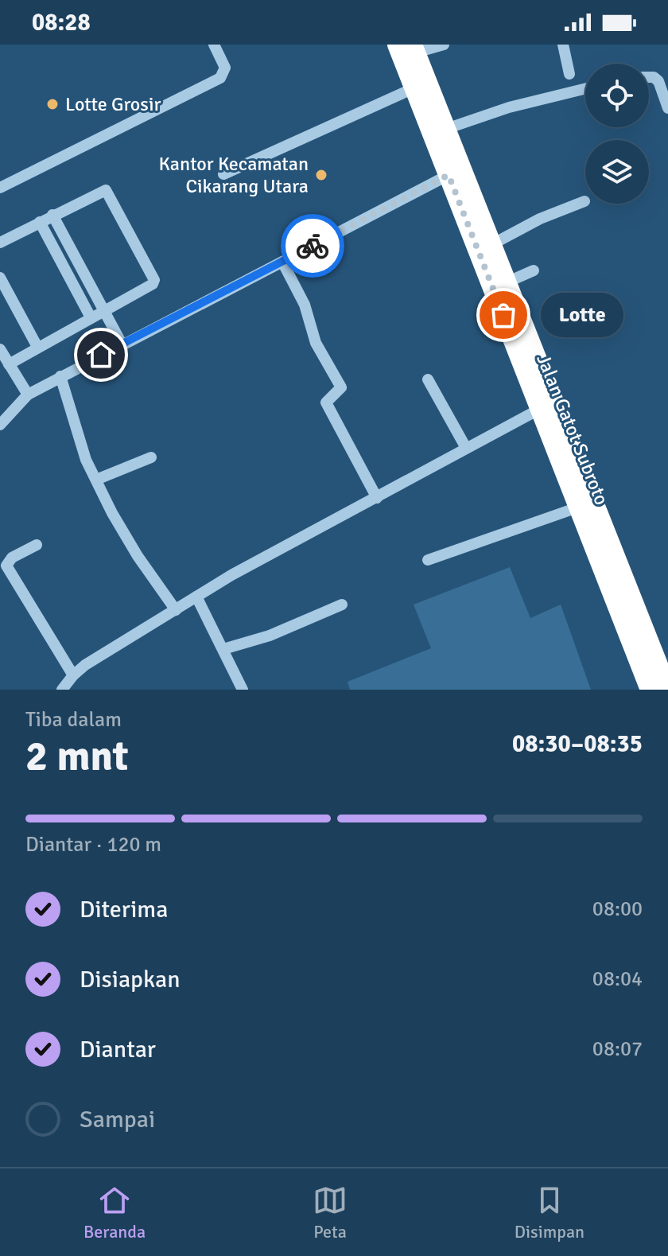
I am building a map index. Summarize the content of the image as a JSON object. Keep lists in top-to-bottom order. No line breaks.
{"streets":{"highway":["Jalan Gatot Subroto"]},"places":["Lotte Grosir","Kantor Kecamatan Cikarang Utara","Lotte"],"page":{"status":"08:28","bubble":"Lotte","heading":["2 mnt","Tiba dalam","08:30–08:35"],"bar":"Diantar · 120 m","list":[["Diterima","08:00"],["Disiapkan","08:04"],["Diantar","08:07"],"Sampai"],"tabs":["Beranda","Peta","Disimpan"]}}
